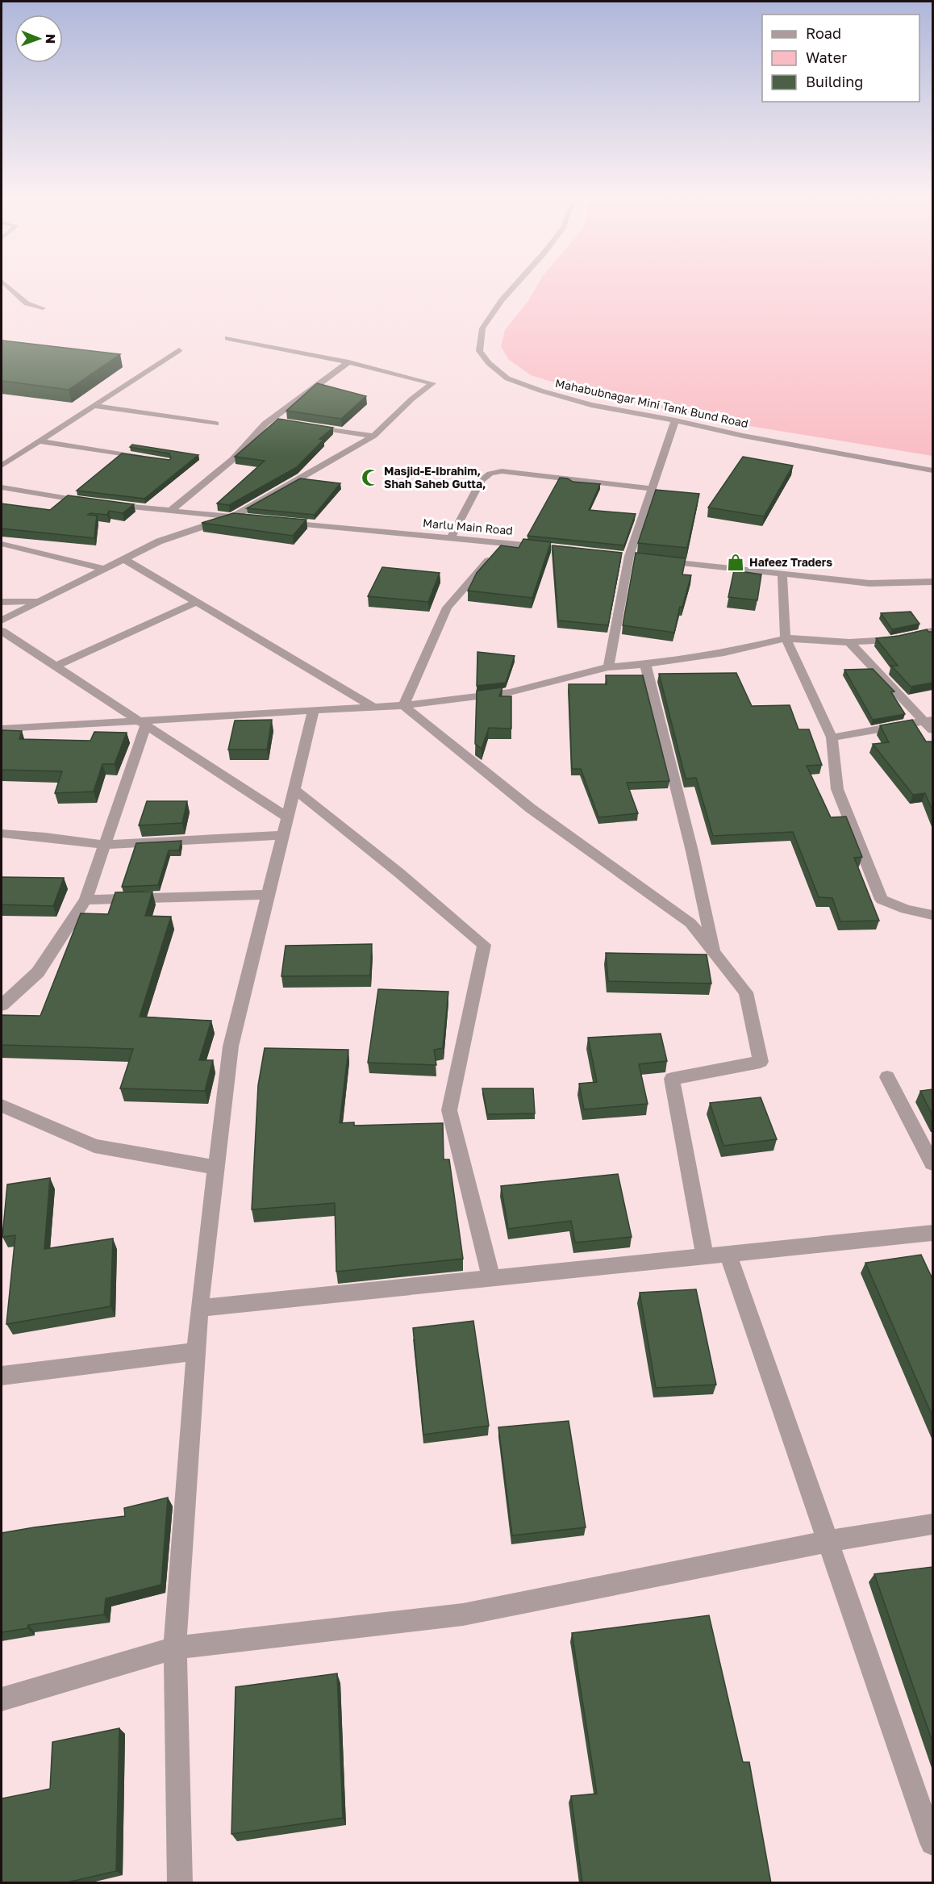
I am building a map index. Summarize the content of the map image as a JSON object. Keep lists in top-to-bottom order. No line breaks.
{"streets":{"street":["Mahabubnagar Mini Tank Bund Road","Marlu Main Road"]},"places":{"mosque":["Masjid-E-Ibrahim, Shah Saheb Gutta,"],"shop":["Hafeez Traders"]},"legend":["Road","Water","Building"],"north":"right"}
